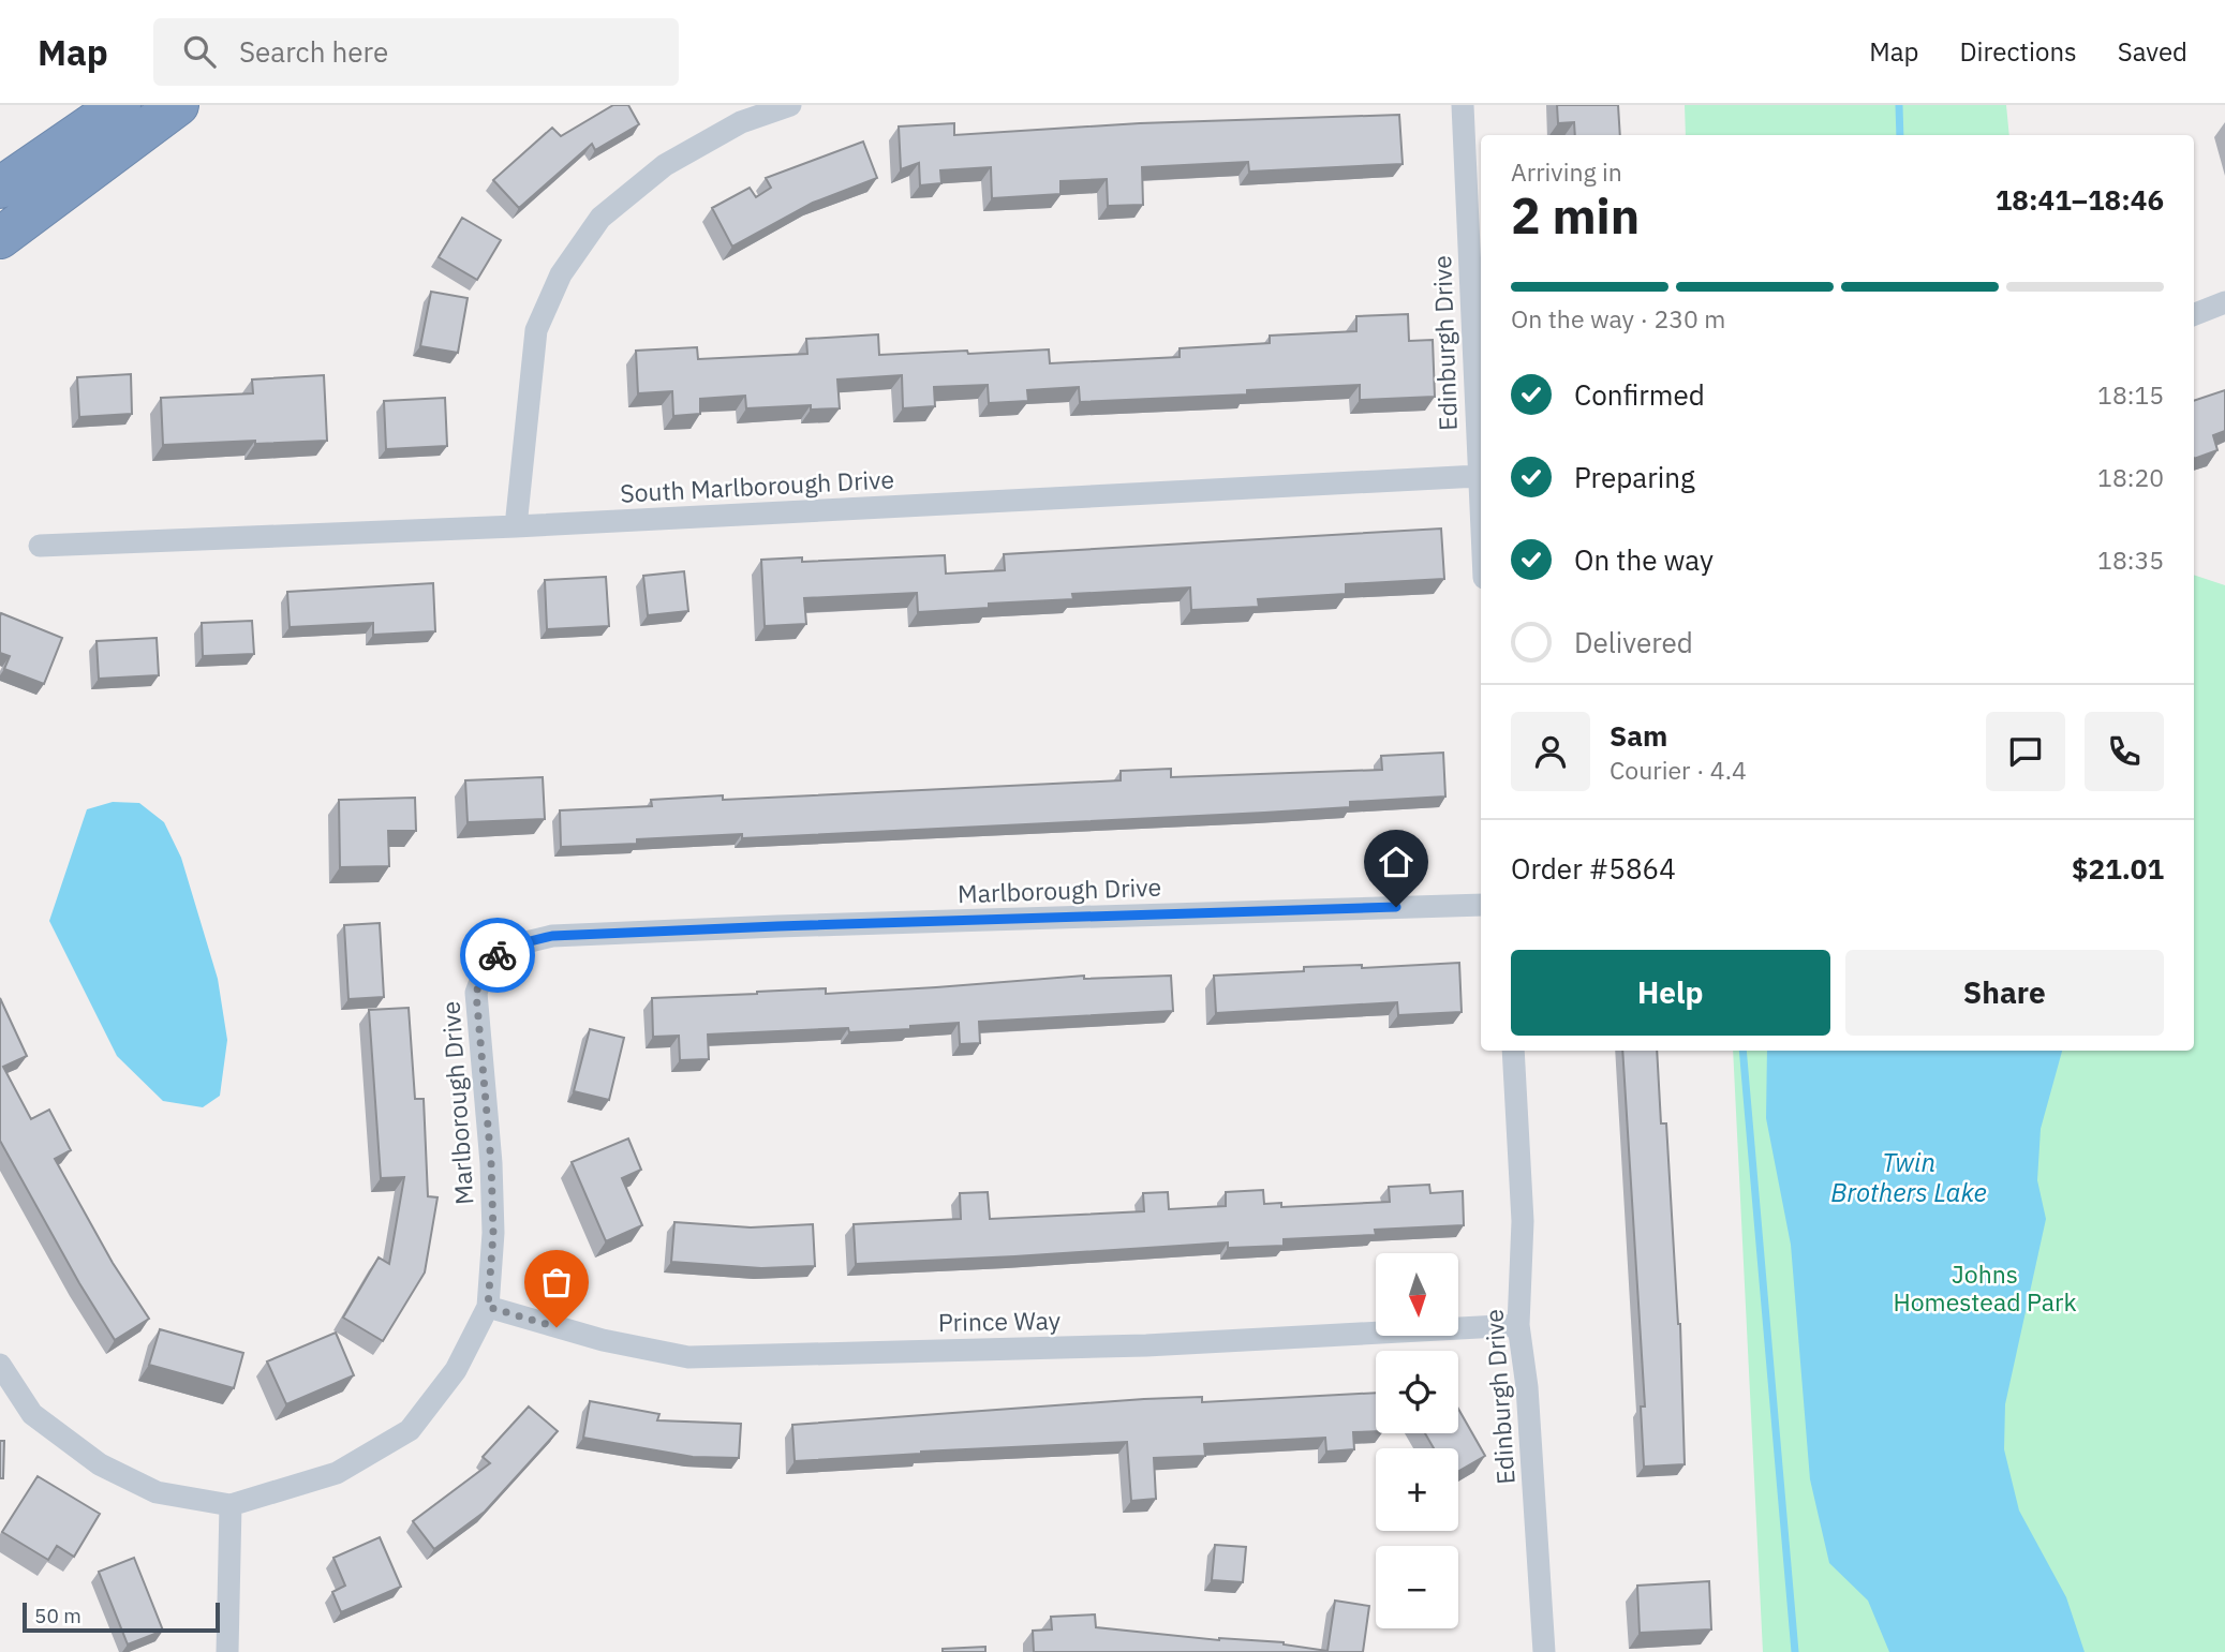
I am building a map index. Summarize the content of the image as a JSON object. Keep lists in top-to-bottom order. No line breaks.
{"streets":{"street":["Edinburgh Drive","South Marlborough Drive","Marlborough Drive","Prince Way"]},"crossings":[["Edinburgh Drive","South Marlborough Drive"],["Edinburgh Drive","Prince Way"],["Marlborough Drive","Prince Way"]],"water":["Twin Brothers Lake"],"parks":["Johns Homestead Park"],"scale_bar":"50 m","north":"bottom","page":{"header":"Map","search":"Search here","nav":["Map","Directions","Saved"],"heading":["2 min","Arriving in","18:41–18:46"],"panel":["Sam","Courier · 4.4","Order #5864","$21.01"],"bar":"On the way · 230 m","list":[["Confirmed","18:15"],["Preparing","18:20"],["On the way","18:35"],"Delivered"],"buttons":["Help","Share"],"map_buttons":["+","−"],"scale":"50 m"}}
